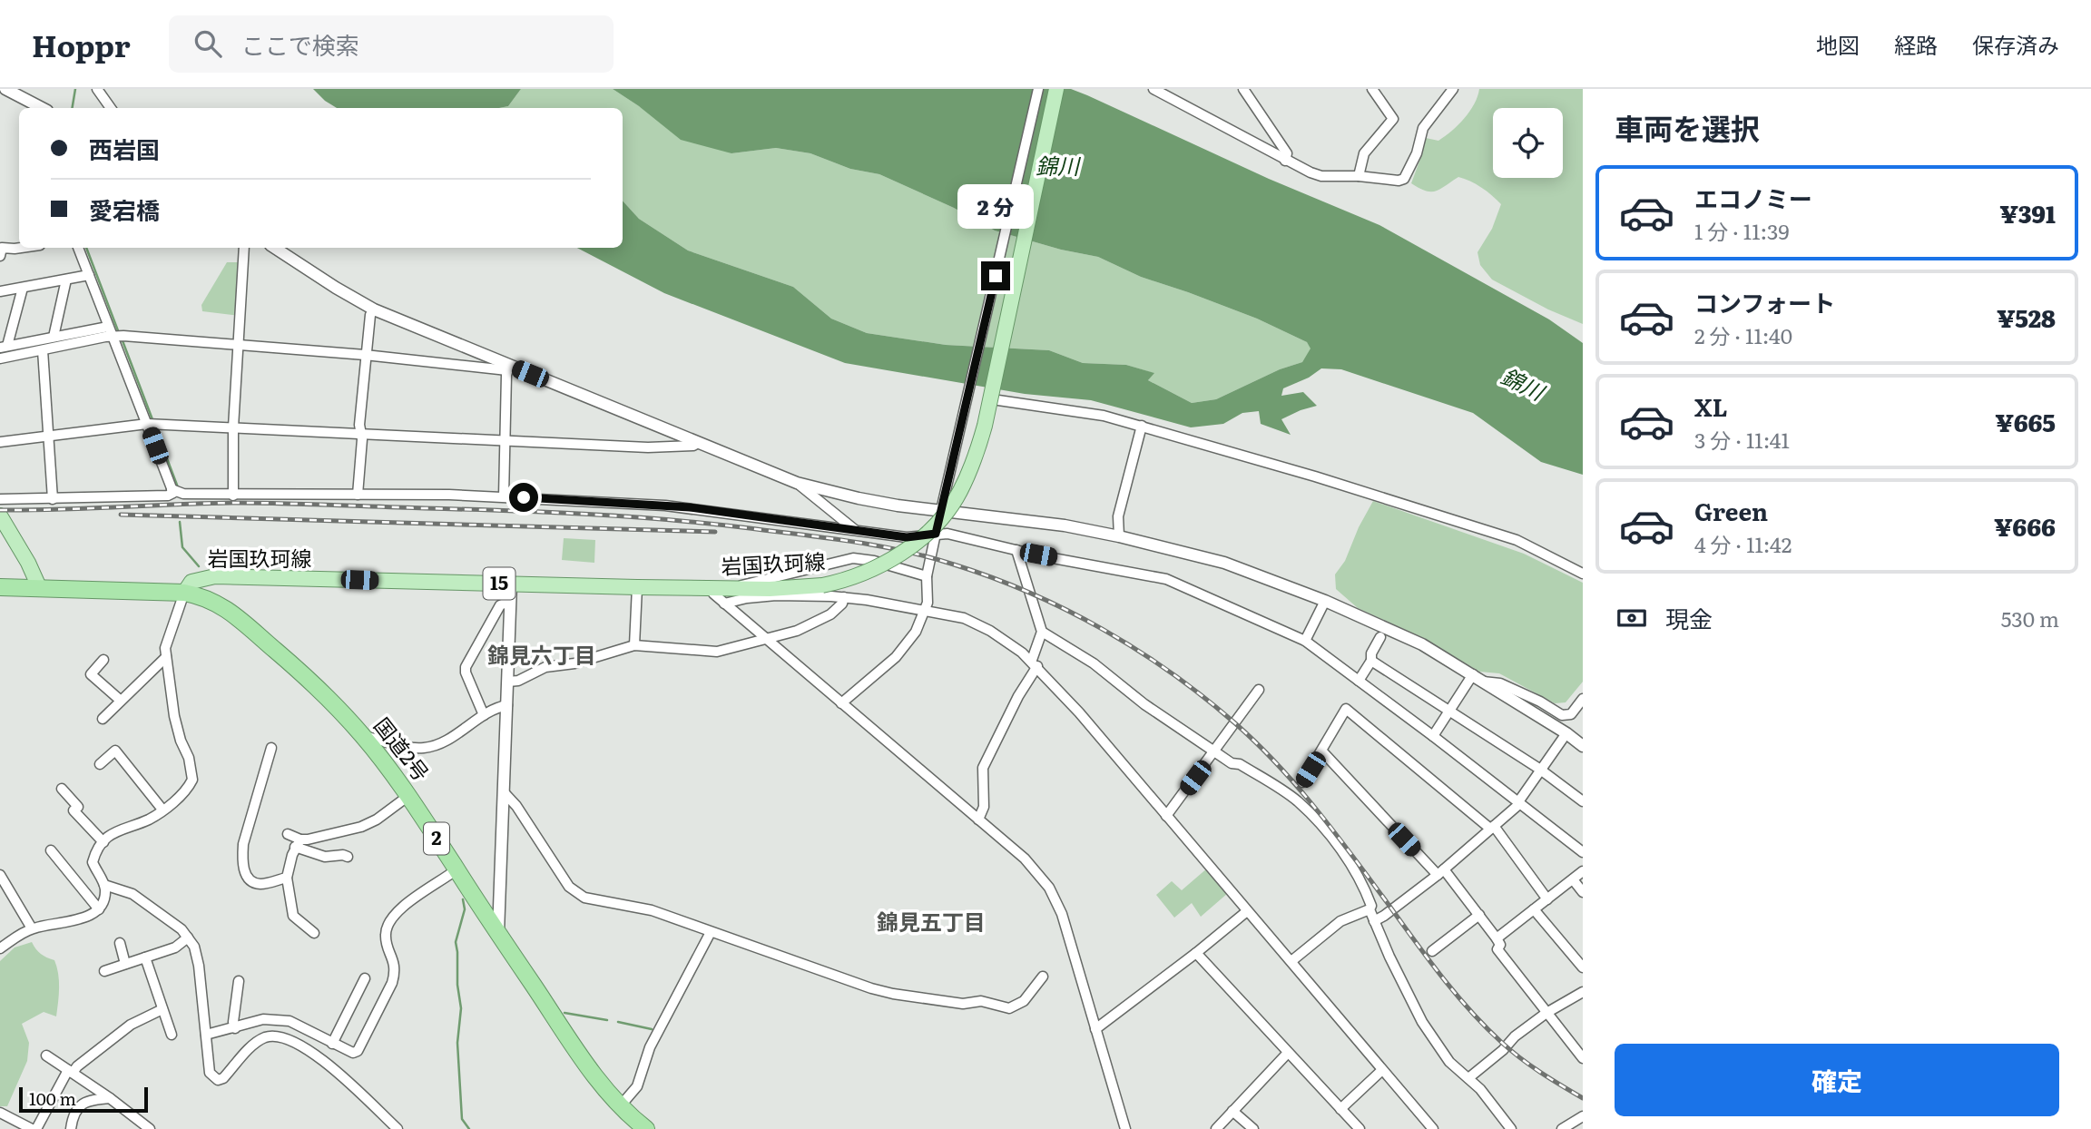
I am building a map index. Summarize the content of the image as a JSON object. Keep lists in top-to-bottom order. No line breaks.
{"streets":{"highway":["国道2号","2"],"main road":["岩国玖珂線","15"]},"crossings":[["岩国玖珂線","国道2号"]],"districts":["錦見六丁目","錦見五丁目"],"water":["錦川"],"scale_bar":"100 m","page":{"header":"Hoppr","search":"ここで検索","nav":["地図","経路","保存済み"],"heading":"車両を選択","banner":["西岩国","愛宕橋"],"list":[{"name":"エコノミー","note":"1 分 · 11:39","value":"¥391"},{"name":"コンフォート","note":"2 分 · 11:40","value":"¥528"},{"name":"XL","note":"3 分 · 11:41","value":"¥665"},{"name":"Green","note":"4 分 · 11:42","value":"¥666"}],"bubble":"2 分","pay":["現金","530 m"],"buttons":"確定","scale":"100 m"}}
